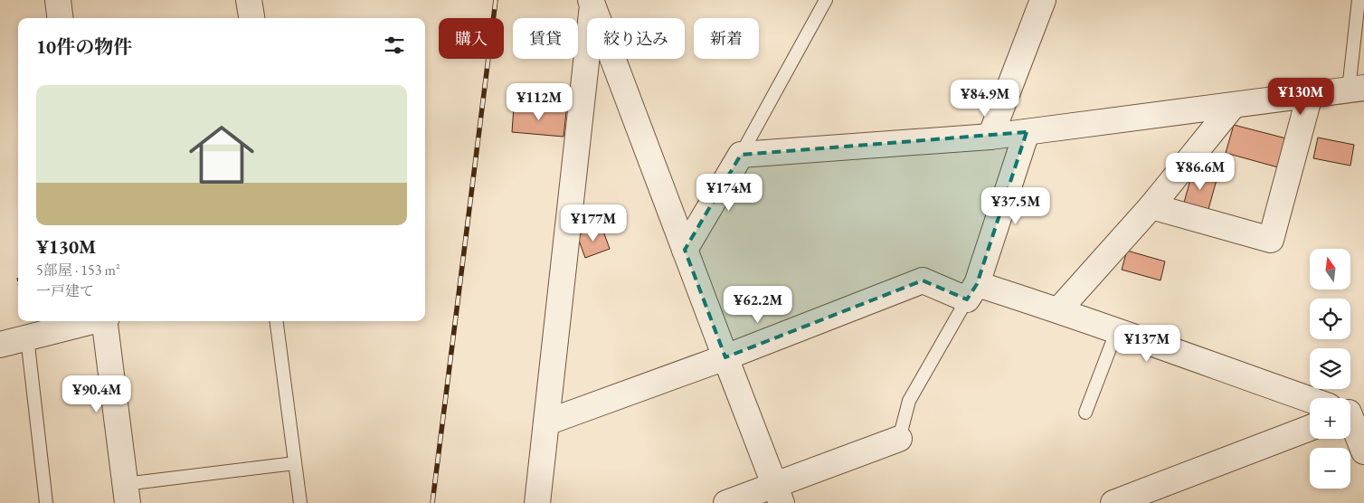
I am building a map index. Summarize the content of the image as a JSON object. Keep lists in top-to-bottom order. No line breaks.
{"north":"top","page":{"chip":["購入","賃貸","絞り込み","新着"],"heading":"10件の物件","list":[{"name":"¥130M","note":"5部屋 · 153 m² · 一戸建て"}],"price":["¥130M","¥84.9M","¥112M","¥86.6M","¥174M","¥37.5M","¥177M","¥62.2M","¥137M","¥90.4M"],"map_buttons":["+","−"]}}
